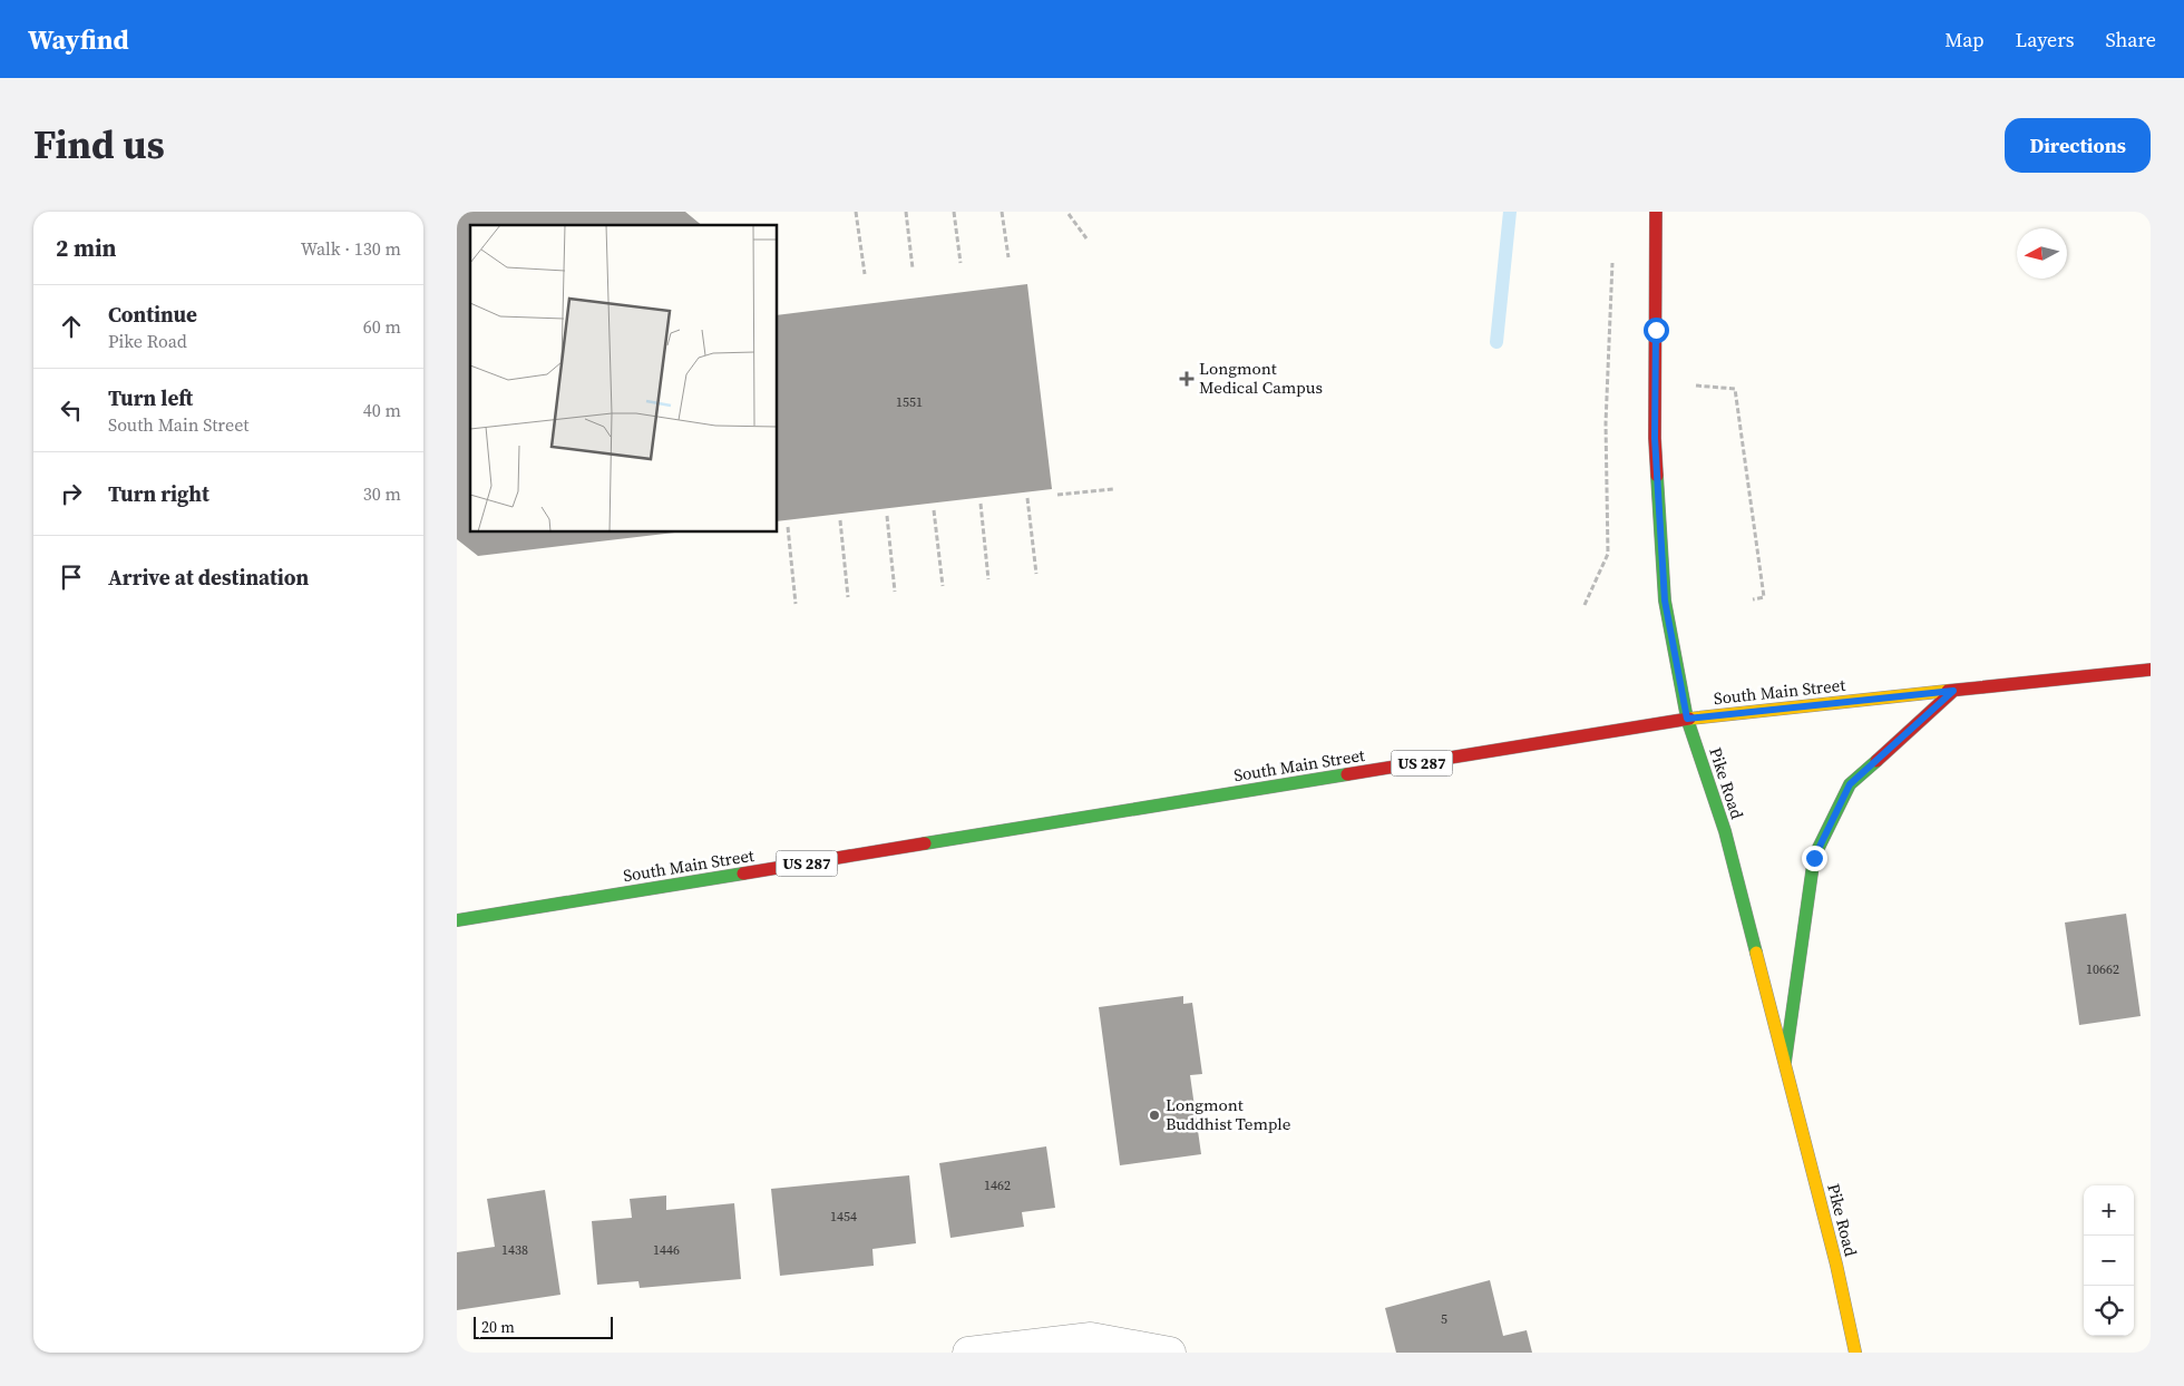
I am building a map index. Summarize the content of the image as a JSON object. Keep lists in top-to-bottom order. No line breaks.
{"streets":{"main road":["South Main Street","US 287","Pike Road"]},"crossings":[["South Main Street","Pike Road"]],"places":{"health":["Longmont Medical Campus"],"other":["Longmont Buddhist Temple"]},"house_numbers":["1551","10662","1462","1454","1438","1446","5"],"scale_bar":"20 m","north":"left","page":{"header":"Wayfind","nav":["Map","Layers","Share"],"title":"Find us","buttons":"Directions","heading":["2 min","Walk · 130 m"],"list":[["Continue","Pike Road","60 m"],["Turn left","South Main Street","40 m"],["Turn right","30 m"],"Arrive at destination"],"map_buttons":["+","−"],"scale":"20 m"}}
